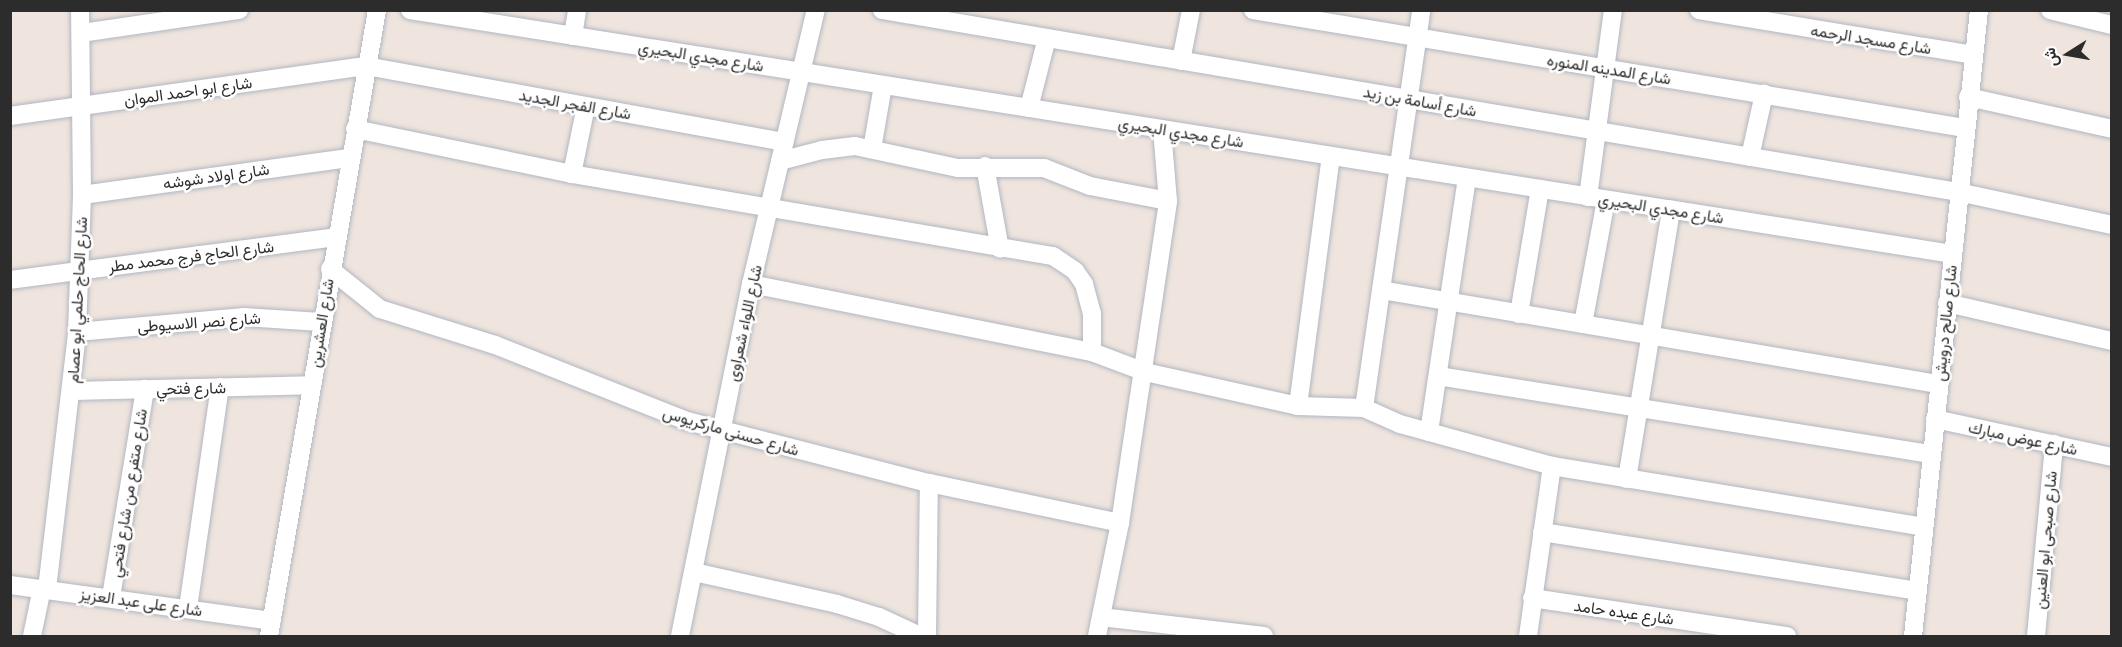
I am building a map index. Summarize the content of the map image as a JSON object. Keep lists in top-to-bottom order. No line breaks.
{"streets":{"street":["شارع مسجد الرحمه","شارع مجدي البحيري","شارع المدينه المنوره","شارع ابو احمد الموان","شارع أسامة بن زيد","شارع الفجر الجديد","شارع اولاد شوشه","شارع الحاج فرج محمد مطر","شارع الحاج حلمي ابو عصام","شارع نصر الاسيوطى","شارع العشرين","شارع اللواء شعراوى","شارع صالح درويش","شارع فتحي","شارع حسنى ماركريوس","شارع عوض مبارك","شارع متفرع من شارع فتحي","شارع صبحى ابو العنين","شارع على عبد العزيز","شارع عبده حامد"]},"crossings":[["شارع مسجد الرحمه","شارع صالح درويش"],["شارع مجدي البحيري","شارع اللواء شعراوى"],["شارع مجدي البحيري","شارع صالح درويش"],["شارع المدينه المنوره","شارع صالح درويش"],["شارع ابو احمد الموان","شارع الفجر الجديد"],["شارع ابو احمد الموان","شارع الحاج حلمي ابو عصام"],["شارع ابو احمد الموان","شارع العشرين"],["شارع أسامة بن زيد","شارع صالح درويش"],["شارع الفجر الجديد","شارع العشرين"],["شارع الفجر الجديد","شارع اللواء شعراوى"],["شارع اولاد شوشه","شارع الحاج حلمي ابو عصام"],["شارع اولاد شوشه","شارع العشرين"],["شارع الحاج فرج محمد مطر","شارع الحاج حلمي ابو عصام"],["شارع الحاج فرج محمد مطر","شارع العشرين"],["شارع الحاج حلمي ابو عصام","شارع نصر الاسيوطى"],["شارع الحاج حلمي ابو عصام","شارع فتحي"],["شارع الحاج حلمي ابو عصام","شارع على عبد العزيز"],["شارع نصر الاسيوطى","شارع العشرين"],["شارع العشرين","شارع فتحي"],["شارع العشرين","شارع حسنى ماركريوس"],["شارع العشرين","شارع على عبد العزيز"],["شارع اللواء شعراوى","شارع حسنى ماركريوس"],["شارع صالح درويش","شارع عوض مبارك"],["شارع فتحي","شارع متفرع من شارع فتحي"],["شارع عوض مبارك","شارع صبحى ابو العنين"],["شارع متفرع من شارع فتحي","شارع على عبد العزيز"]],"north":"left"}
